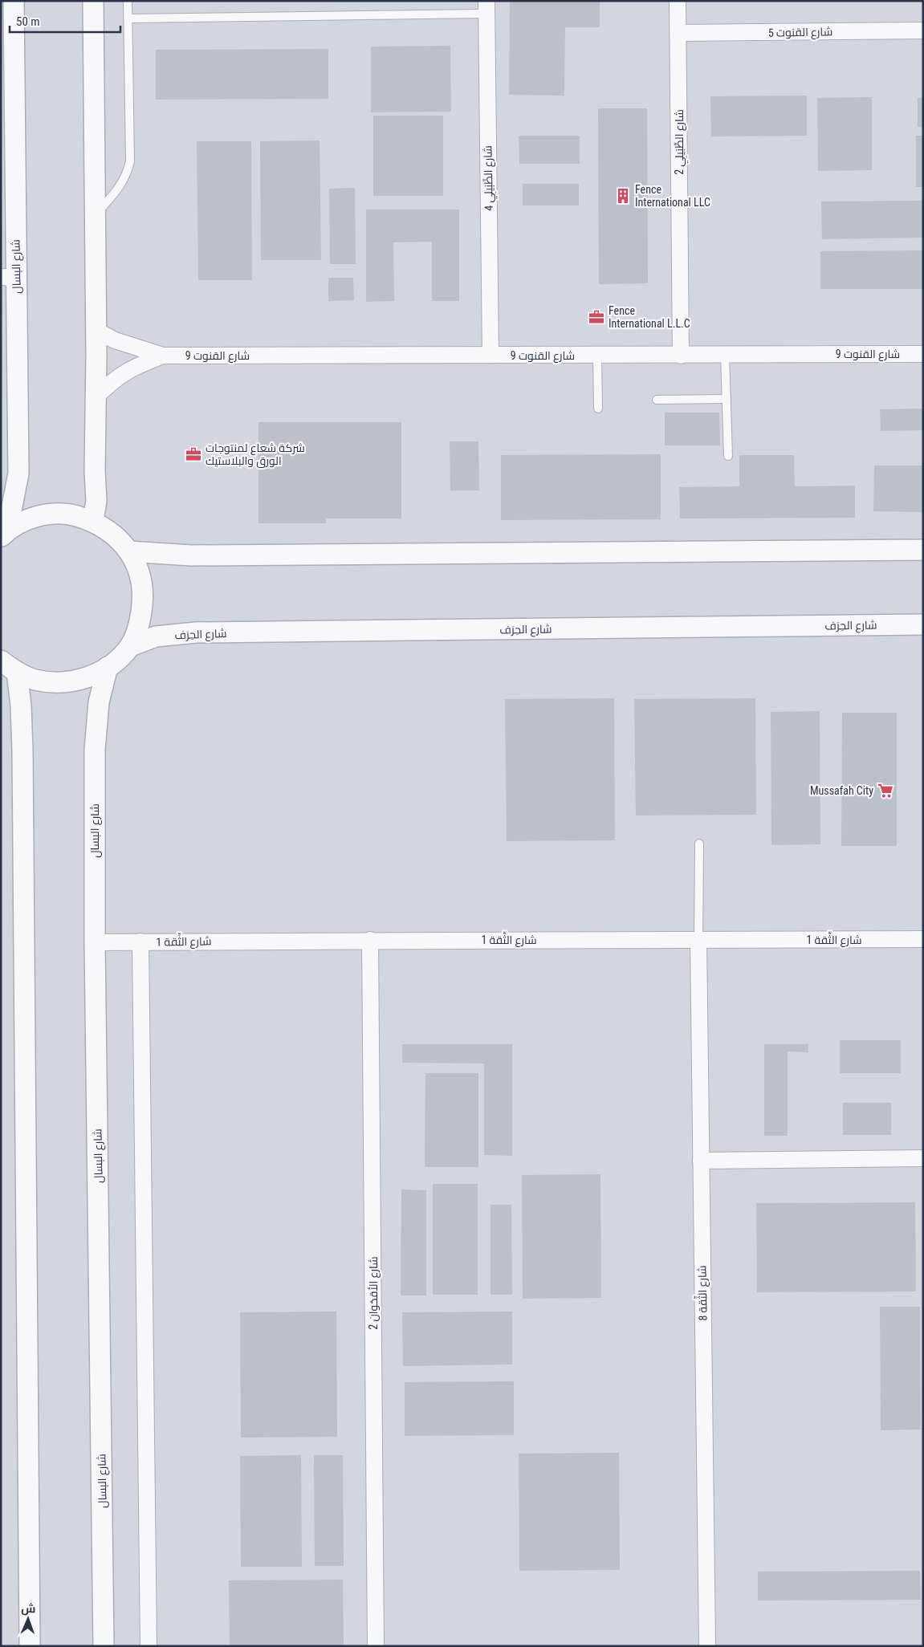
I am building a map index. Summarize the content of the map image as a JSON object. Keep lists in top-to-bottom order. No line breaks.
{"streets":{"street":["شارع القنوت 5","شارع الطِّبَيلِي 2","شارع الطِّبَيلِي 4","شارع البسال","شارع القنوت 9","شارع الحِرَف","شارع الثِّقة 1","شارع الأقحُوان 2","شارع الثِّقة 8"]},"crossings":[["شارع القنوت 5","شارع الطِّبَيلِي 2"],["شارع الطِّبَيلِي 2","شارع القنوت 9"],["شارع الطِّبَيلِي 4","شارع القنوت 9"],["شارع البسال","شارع الثِّقة 1"],["شارع الثِّقة 1","شارع الأقحُوان 2"],["شارع الثِّقة 1","شارع الثِّقة 8"]],"places":{"building":["Fence International LLC"],"office":["Fence International L.L.C","شركة شعاع لمنتوجات الورق والبلاستيك"],"supermarket":["Mussafah City"]},"scale_bar":"50 m","north":"top"}
